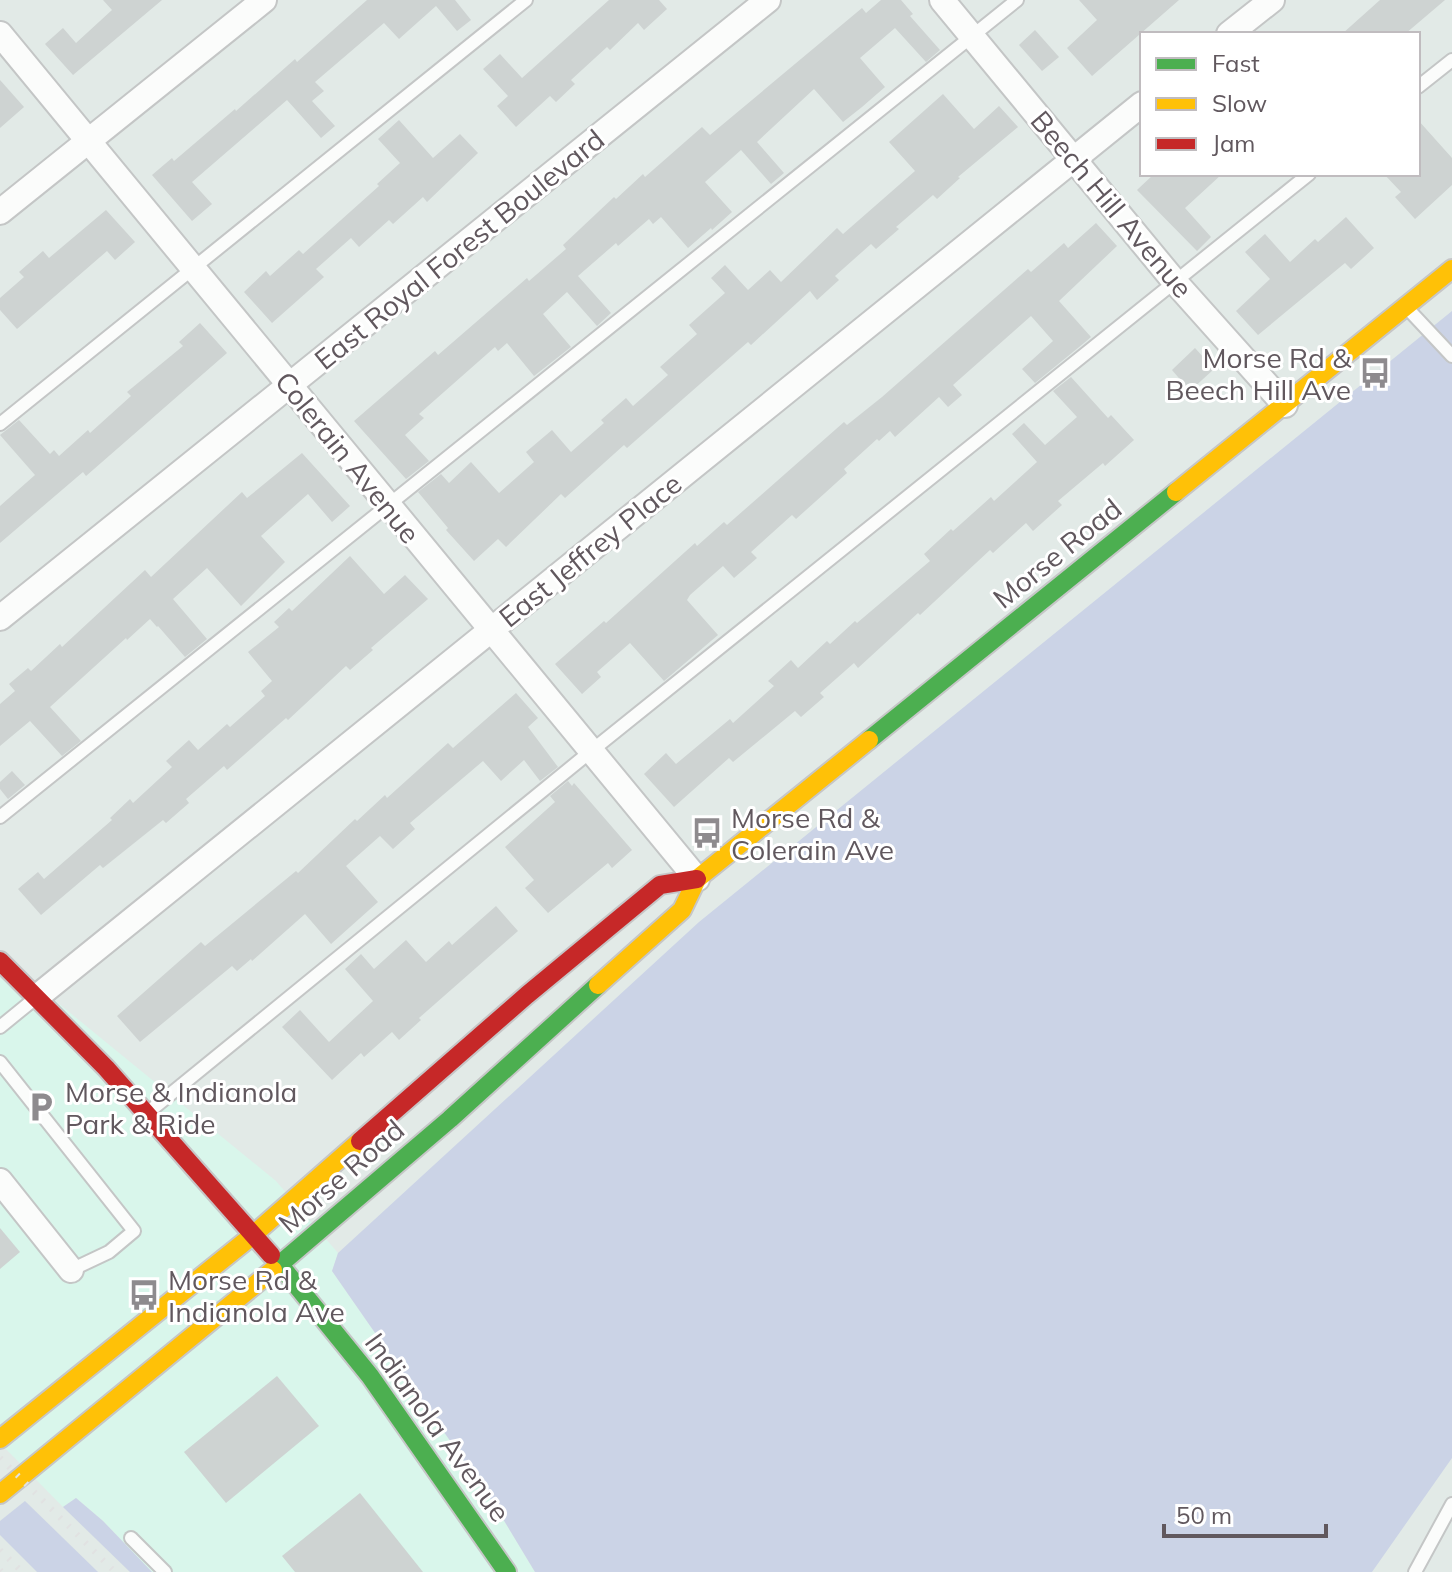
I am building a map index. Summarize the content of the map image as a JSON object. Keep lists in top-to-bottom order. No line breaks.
{"streets":{"main road":["Morse Road","Indianola Avenue"],"street":["Beech Hill Avenue","East Royal Forest Boulevard","Colerain Avenue","East Jeffrey Place"]},"crossings":[["Beech Hill Avenue","East Jeffrey Place"],["Beech Hill Avenue","Morse Road"],["East Royal Forest Boulevard","Colerain Avenue"],["Colerain Avenue","East Jeffrey Place"],["Colerain Avenue","Morse Road"],["East Jeffrey Place","Indianola Avenue"],["Morse Road","Indianola Avenue"]],"places":{"bus stop":["Morse Rd & Beech Hill Ave","Morse Rd & Colerain Ave","Morse Rd & Indianola Ave"],"parking":["Morse & Indianola Park & Ride"]},"legend":["Fast","Slow","Jam"],"scale_bar":"50 m"}
